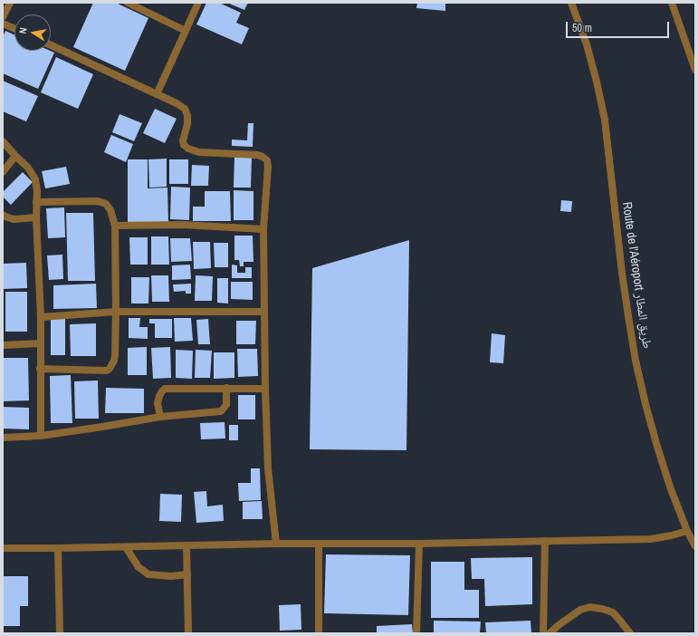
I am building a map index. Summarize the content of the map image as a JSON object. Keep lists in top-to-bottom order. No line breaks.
{"streets":{"street":["Route de l'Aéroport طريق المطار"]},"scale_bar":"50 m","north":"left"}
